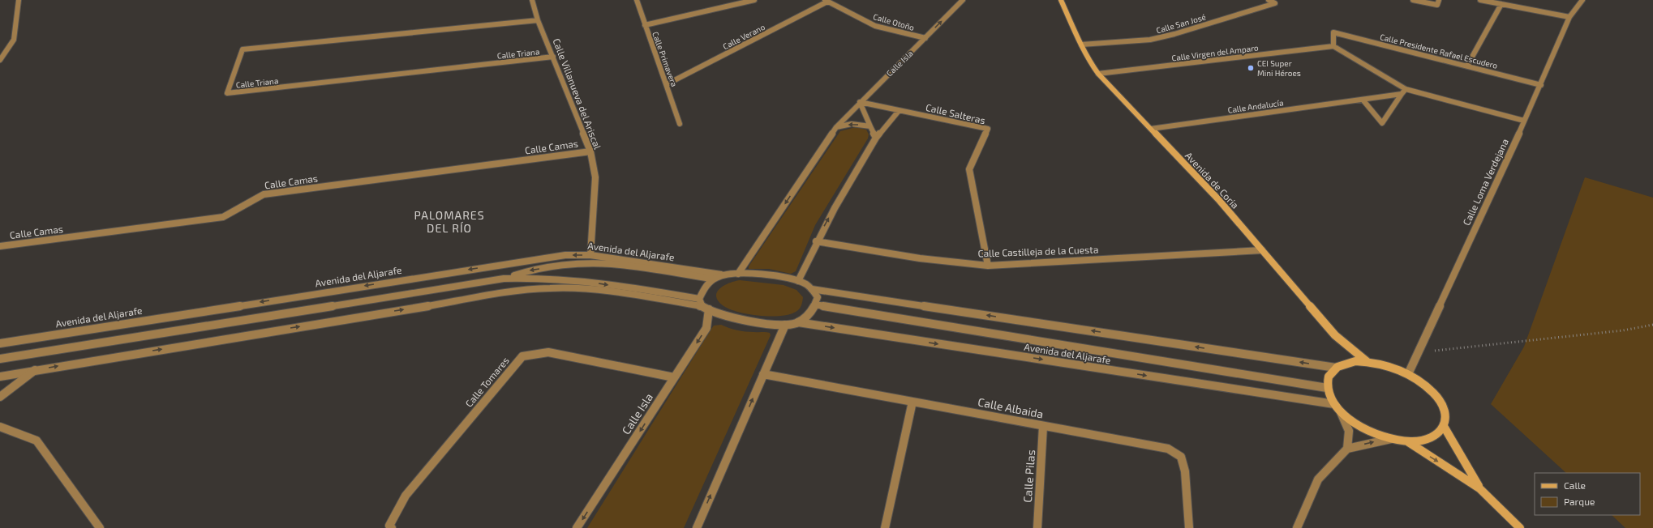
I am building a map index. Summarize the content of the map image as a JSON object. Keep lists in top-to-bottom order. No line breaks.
{"streets":{"main road":["Avenida de Coria"],"street":["Calle Otoño","Calle San José","Calle Verano","Calle Presidente Rafael Escudero","Calle Virgen del Amparo","Calle Triana","Calle Primavera","Calle Isla","Calle Villanueva del Ariscal","Calle Andalucía","Calle Salteras","Calle Camas","Calle Loma Verdejana","Avenida del Aljarafe","Calle Castilleja de la Cuesta","Calle Tomares","Calle Albaida","Calle Pilas"]},"crossings":[["Calle Otoño","Calle Verano"],["Calle Otoño","Calle Isla"],["Calle San José","Avenida de Coria"],["Calle Verano","Calle Primavera"],["Calle Presidente Rafael Escudero","Calle Virgen del Amparo"],["Calle Presidente Rafael Escudero","Calle Loma Verdejana"],["Calle Virgen del Amparo","Avenida de Coria"],["Calle Triana","Calle Villanueva del Ariscal"],["Calle Isla","Calle Salteras"],["Calle Isla","Avenida del Aljarafe"],["Calle Isla","Calle Tomares"],["Calle Villanueva del Ariscal","Calle Camas"],["Calle Villanueva del Ariscal","Avenida del Aljarafe"],["Calle Andalucía","Avenida de Coria"],["Calle Salteras","Calle Castilleja de la Cuesta"],["Avenida de Coria","Calle Castilleja de la Cuesta"],["Calle Albaida","Calle Pilas"]],"districts":["PALOMARES DEL RÍO"],"places":["CEI Super Mini Héroes"],"legend":["Calle","Parque"]}
